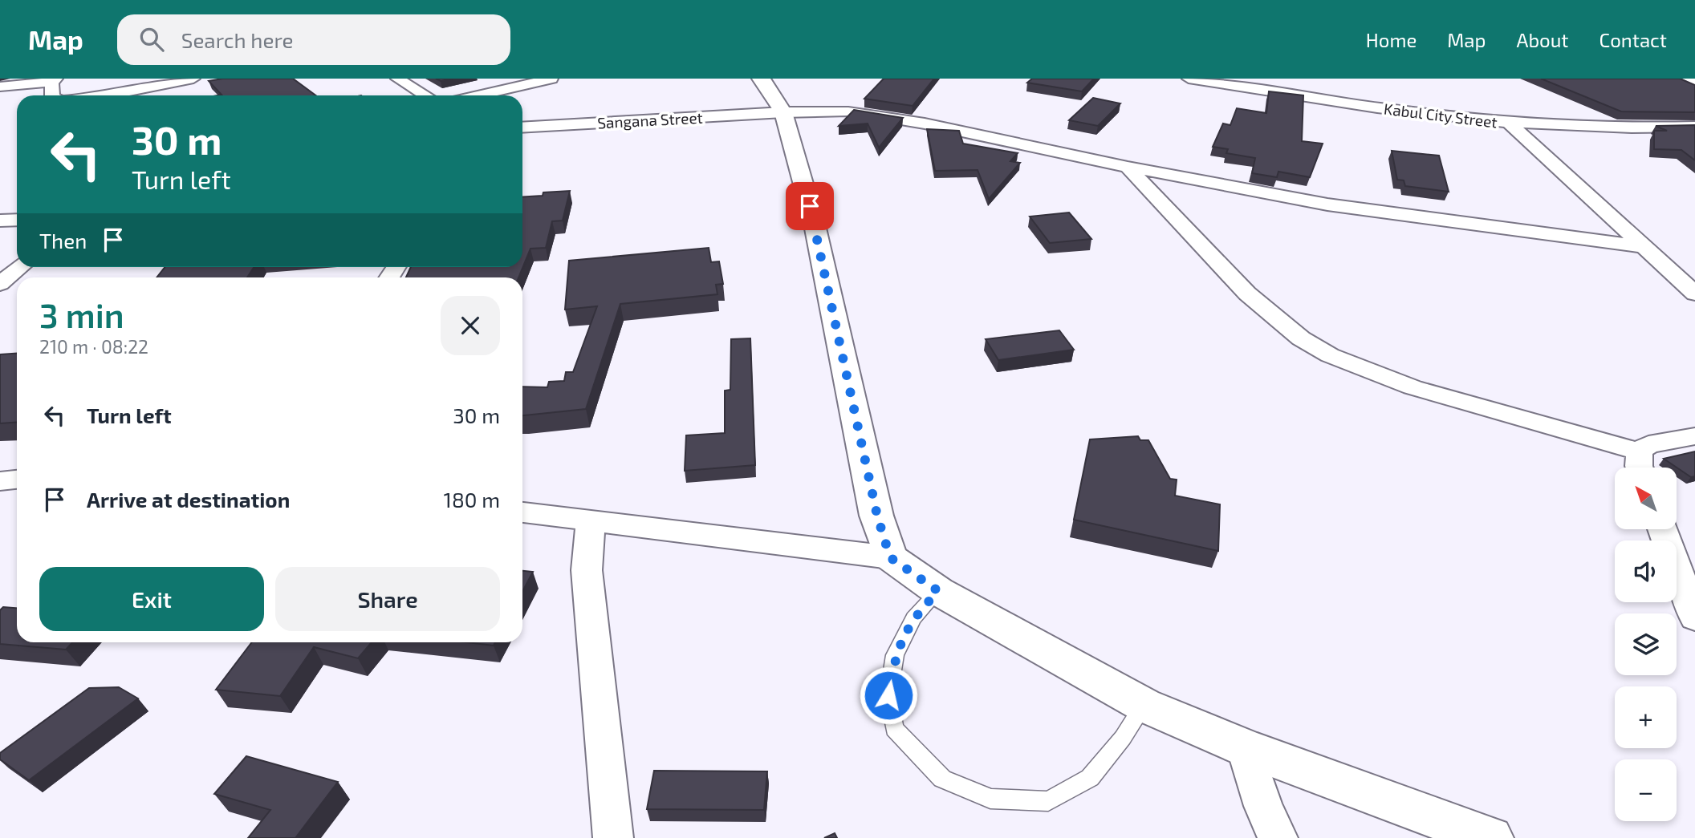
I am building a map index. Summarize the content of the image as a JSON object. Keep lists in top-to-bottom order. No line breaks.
{"streets":{"street":["Kabul City Street","Sangana Street"]},"north":"top left","page":{"header":"Map","search":"Search here","nav":["Home","Map","About","Contact"],"turn":["30 m","Turn left"],"then":"Then","heading":["3 min","210 m · 08:22"],"list":[{"name":"Turn left","value":"30 m"},{"name":"Arrive at destination","value":"180 m"}],"map_buttons":["+","−"],"buttons":["Exit","Share"]}}
